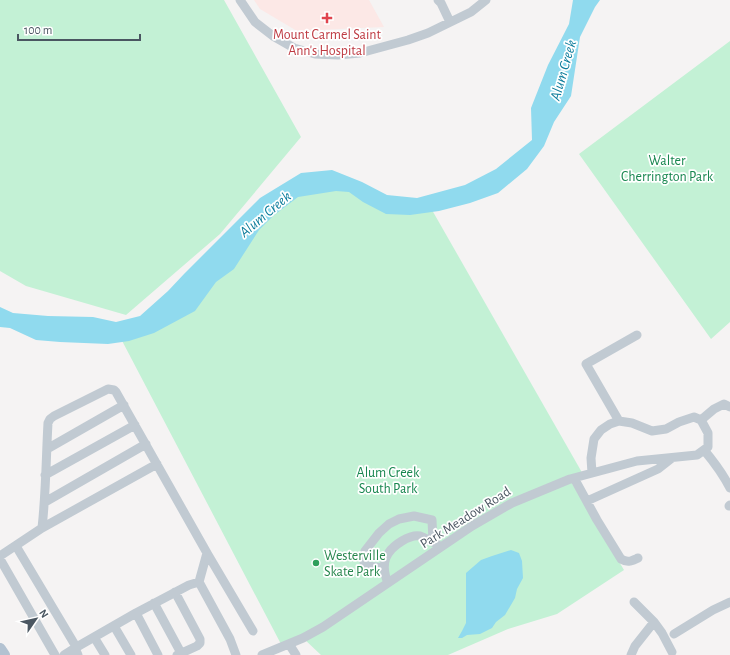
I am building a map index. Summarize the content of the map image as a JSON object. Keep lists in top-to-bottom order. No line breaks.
{"streets":{"street":["Park Meadow Road"]},"water":["Alum Creek"],"parks":["Walter Cherrington Park","Alum Creek South Park"],"places":{"health":["Mount Carmel Saint Ann's Hospital"],"other":["Westerville Skate Park"]},"scale_bar":"100 m","north":"top right"}
